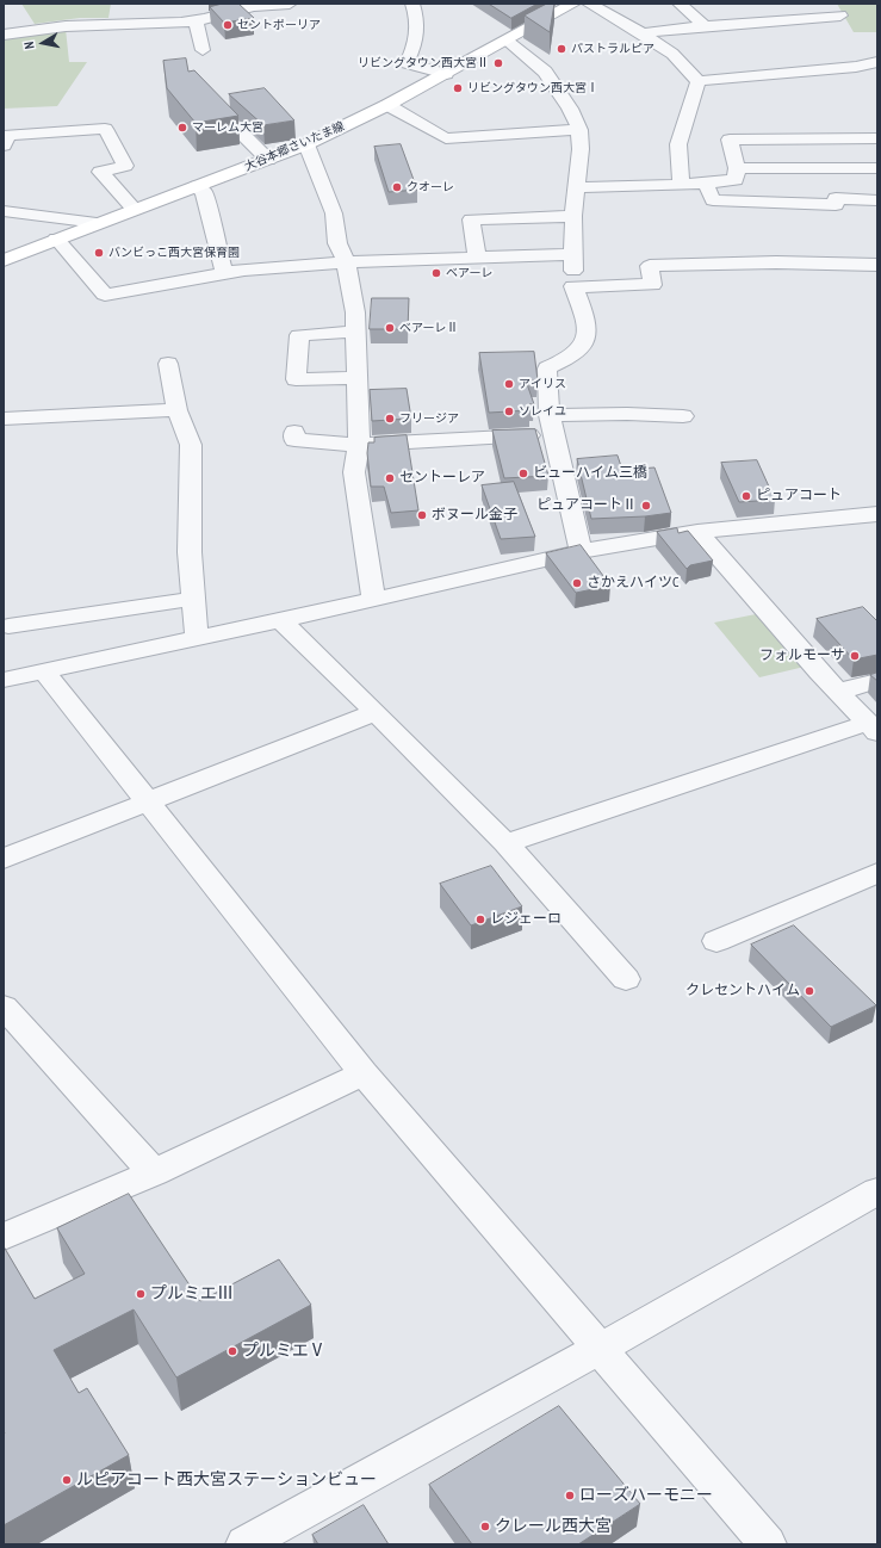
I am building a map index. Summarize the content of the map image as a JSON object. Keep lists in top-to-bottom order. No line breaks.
{"streets":{"main road":["大谷本郷さいたま線"]},"places":["セントポーリア","パストラルピア","リビングタウン西大宮Ⅱ","リビングタウン西大宮Ⅰ","マーレム大宮","クオーレ","バンビっこ西大宮保育園","ベアーレ","ベアーレⅡ","アイリス","ソレイユ","フリージア","ビューハイム三橋","セントーレア","ピュアコート","ピュアコートⅡ","ボヌール金子","さかえハイツC","フォルモーサ","レジェーロ","クレセントハイム","プルミエⅢ","プルミエⅤ","ルピアコート西大宮ステーションビュー","ローズハーモニー","クレール西大宮"],"north":"left"}
